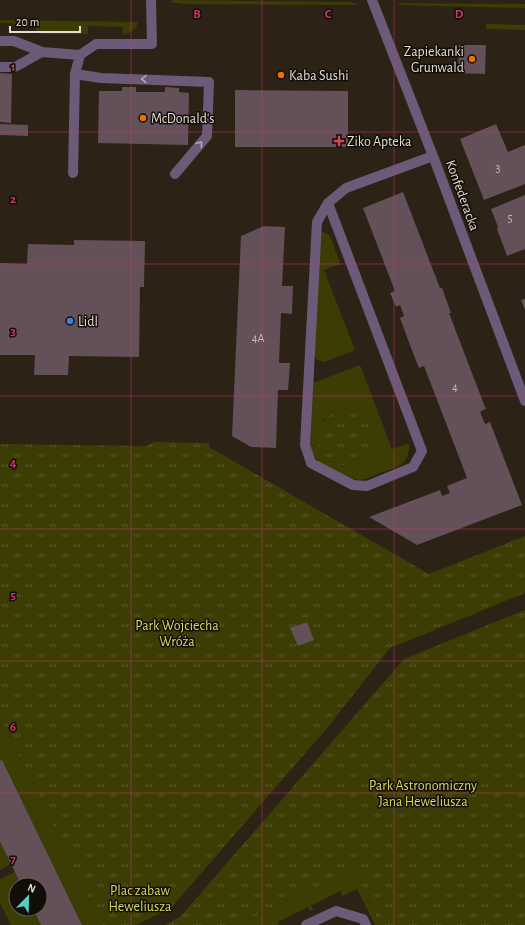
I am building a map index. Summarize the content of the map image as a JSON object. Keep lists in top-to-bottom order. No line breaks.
{"streets":{"street":["Konfederacka"]},"parks":["Park Wojciecha Wróża","Park Astronomiczny Jana Heweliusza","Plac zabaw Heweliusza"],"places":{"other":["Zapiekanki Grunwald","Kaba Sushi","McDonald's","Lidl"],"health":["Ziko Apteka"]},"house_numbers":["3","5","4A","4"],"scale_bar":"20 m","north":"top right","grid":{"columns":["B","C","D"],"rows":["1","2","3","4","5","6","7"]}}
